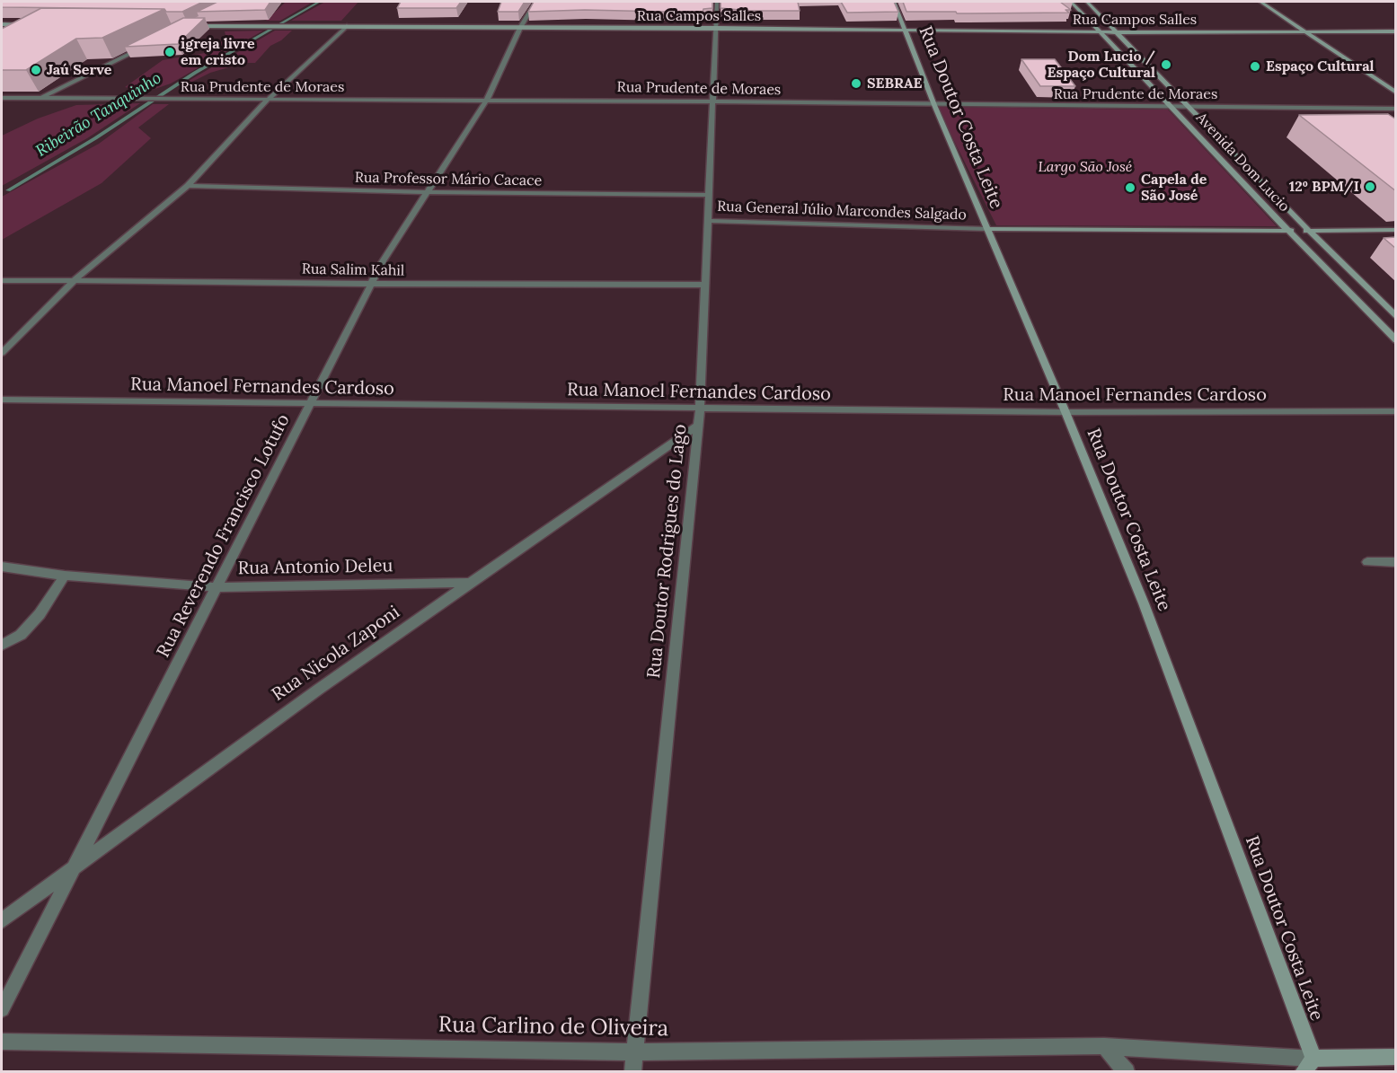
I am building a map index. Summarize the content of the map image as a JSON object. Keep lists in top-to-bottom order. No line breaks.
{"streets":{"street":["Rua Campos Salles","Rua Prudente de Moraes","Rua Doutor Costa Leite","Avenida Dom Lucio","Rua Professor Mário Cacace","Rua General Júlio Marcondes Salgado","Rua Salim Kahil","Rua Manoel Fernandes Cardoso","Rua Reverendo Francisco Lotufo","Rua Doutor Rodrigues do Lago","Rua Antonio Deleu","Rua Nicola Zaponi","Rua Carlino de Oliveira"]},"crossings":[["Rua Campos Salles","Rua Doutor Costa Leite"],["Rua Campos Salles","Avenida Dom Lucio"],["Rua Campos Salles","Rua Reverendo Francisco Lotufo"],["Rua Campos Salles","Rua Doutor Rodrigues do Lago"],["Rua Prudente de Moraes","Rua Doutor Costa Leite"],["Rua Prudente de Moraes","Avenida Dom Lucio"],["Rua Prudente de Moraes","Rua Reverendo Francisco Lotufo"],["Rua Prudente de Moraes","Rua Doutor Rodrigues do Lago"],["Rua Doutor Costa Leite","Rua General Júlio Marcondes Salgado"],["Rua Doutor Costa Leite","Rua Manoel Fernandes Cardoso"],["Rua Doutor Costa Leite","Rua Carlino de Oliveira"],["Avenida Dom Lucio","Rua General Júlio Marcondes Salgado"],["Rua Professor Mário Cacace","Rua Reverendo Francisco Lotufo"],["Rua Professor Mário Cacace","Rua Doutor Rodrigues do Lago"],["Rua General Júlio Marcondes Salgado","Rua Doutor Rodrigues do Lago"],["Rua Salim Kahil","Rua Reverendo Francisco Lotufo"],["Rua Salim Kahil","Rua Doutor Rodrigues do Lago"],["Rua Manoel Fernandes Cardoso","Rua Reverendo Francisco Lotufo"],["Rua Manoel Fernandes Cardoso","Rua Doutor Rodrigues do Lago"],["Rua Reverendo Francisco Lotufo","Rua Antonio Deleu"],["Rua Reverendo Francisco Lotufo","Rua Nicola Zaponi"],["Rua Doutor Rodrigues do Lago","Rua Nicola Zaponi"],["Rua Doutor Rodrigues do Lago","Rua Carlino de Oliveira"],["Rua Antonio Deleu","Rua Nicola Zaponi"]],"water":["Ribeirão Tanquinho"],"parks":["Largo São José"],"places":["igreja livre em cristo","Dom Lucio / Espaço Cultural","Espaço Cultural","Jaú Serve","SEBRAE","12º BPM/I","Capela de São José"]}
